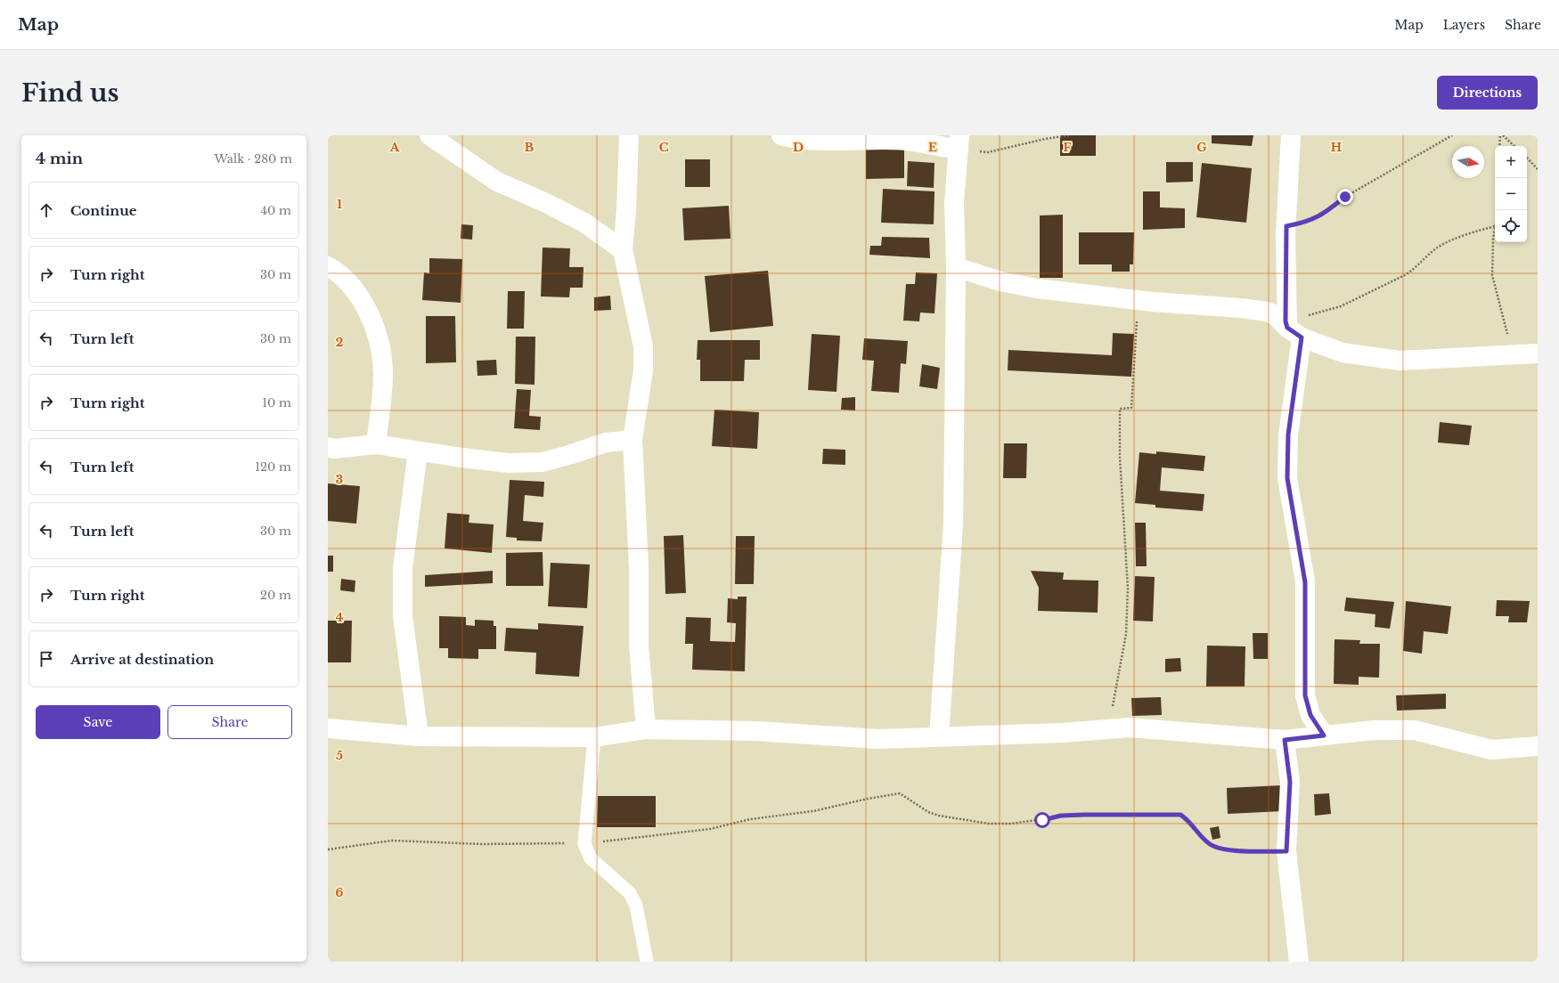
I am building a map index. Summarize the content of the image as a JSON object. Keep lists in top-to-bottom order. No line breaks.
{"north":"right","page":{"header":"Map","nav":["Map","Layers","Share"],"buttons":["Directions",["Save","Share"]],"title":"Find us","heading":["4 min","Walk · 280 m"],"map_buttons":["+","−"],"list":[["Continue","40 m"],["Turn right","30 m"],["Turn left","30 m"],["Turn right","10 m"],["Turn left","120 m"],["Turn left","30 m"],["Turn right","20 m"],"Arrive at destination"]},"grid":{"columns":["A","B","C","D","E","F","G","H"],"rows":["1","2","3","4","5","6"]}}
